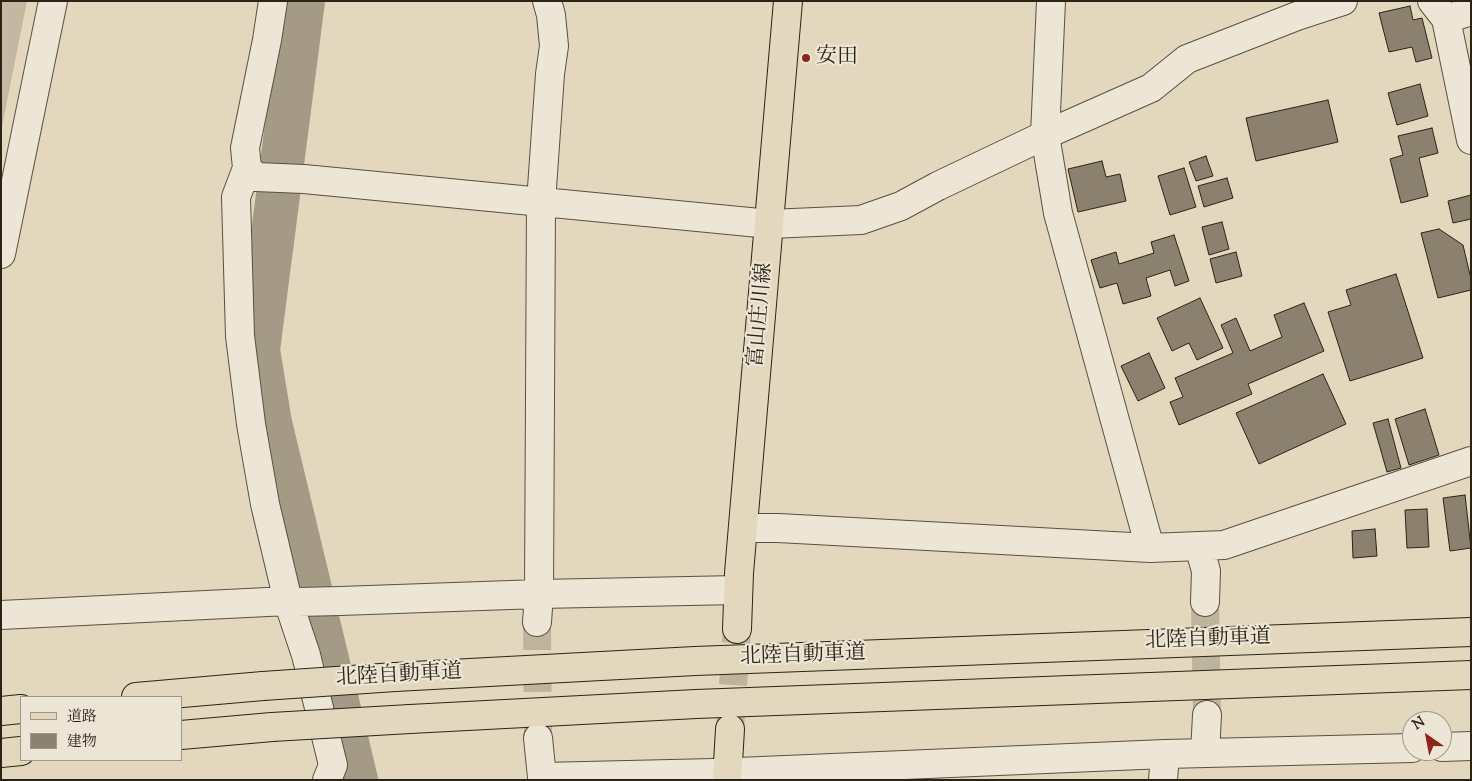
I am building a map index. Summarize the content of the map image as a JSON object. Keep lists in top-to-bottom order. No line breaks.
{"streets":{"main road":["富山庄川線","北陸自動車道"]},"places":["安田"],"legend":["道路","建物"],"north":"top left"}
